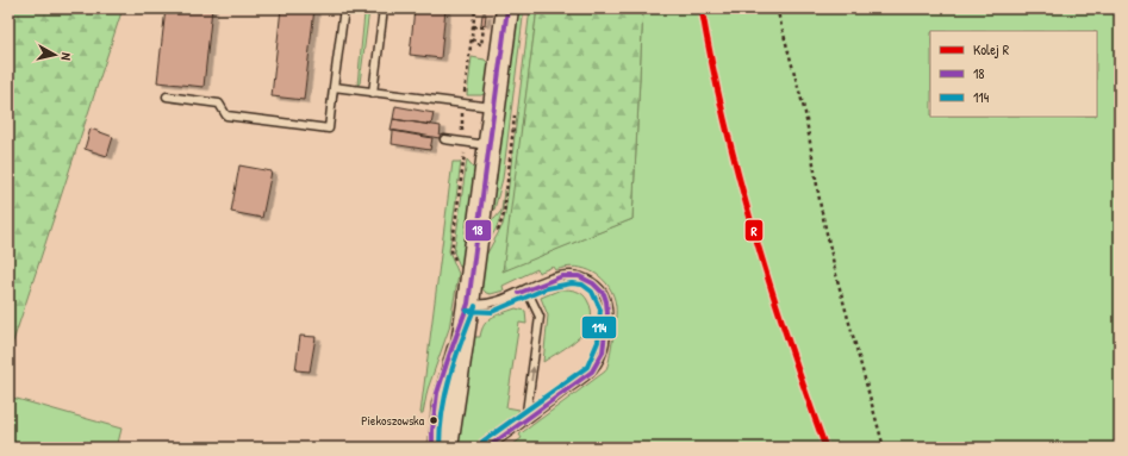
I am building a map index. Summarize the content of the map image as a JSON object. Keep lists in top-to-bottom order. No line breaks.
{"places":["Piekoszowska"],"lines":["rail line R","transit line 18","transit line 114"],"legend":["Kolej R","18","114"],"north":"right"}
